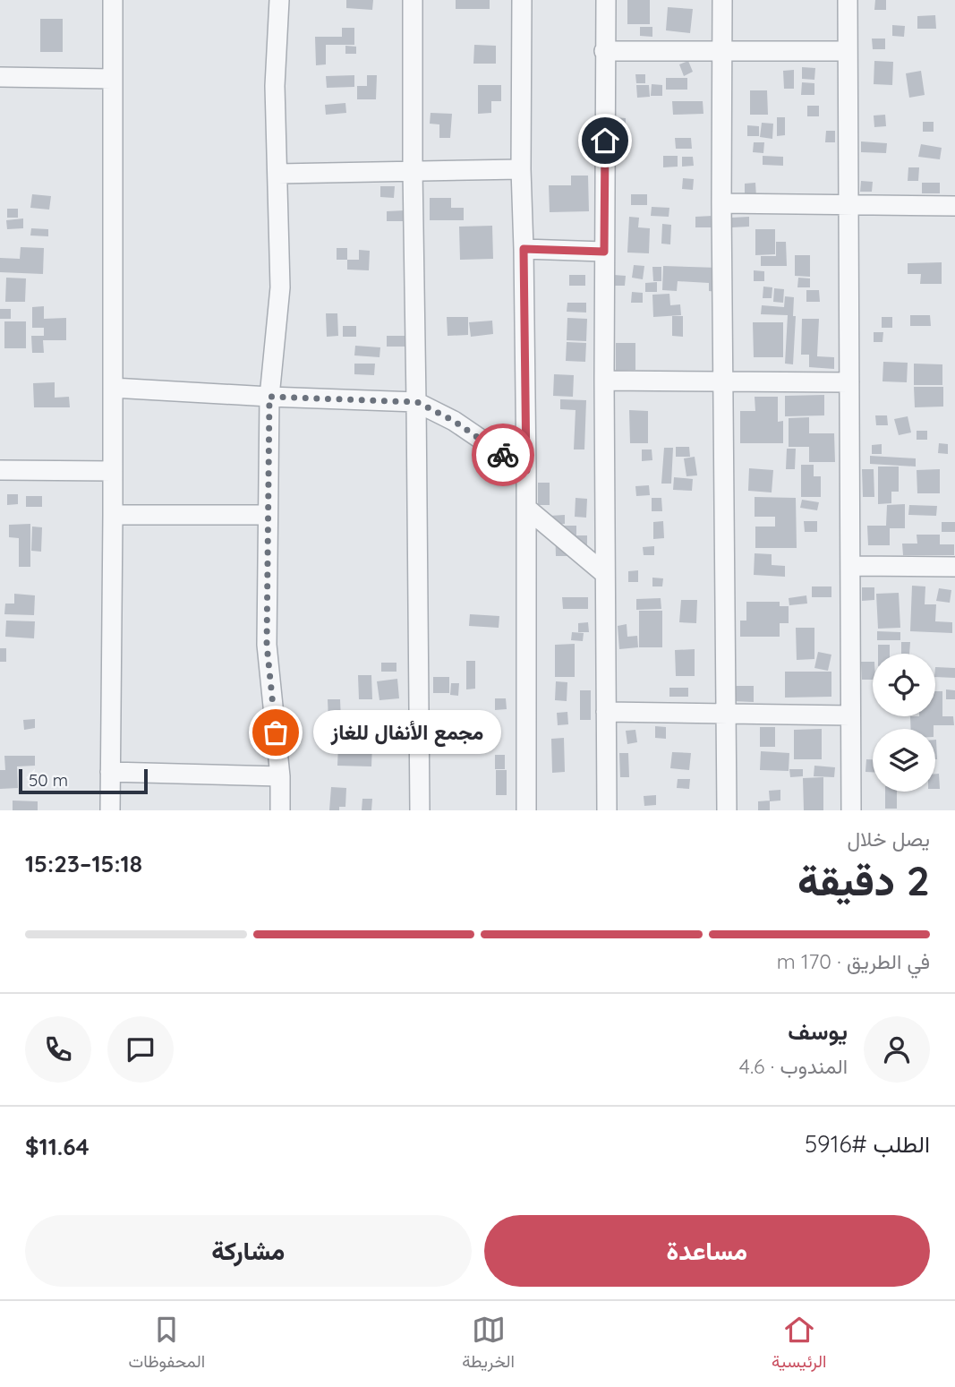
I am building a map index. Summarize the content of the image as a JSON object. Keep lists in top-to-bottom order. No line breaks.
{"places":["مجمع الأنفال للغاز"],"scale_bar":"50 m","page":{"bubble":"مجمع الأنفال للغاز","scale":"50 m","heading":["2 دقيقة","يصل خلال","15:18–15:23"],"panel":["يوسف","المندوب · 4.6","الطلب #5916","$11.64"],"bar":"في الطريق · 170 m","buttons":["مساعدة","مشاركة"],"tabs":["الرئيسية","الخريطة","المحفوظات"]}}
